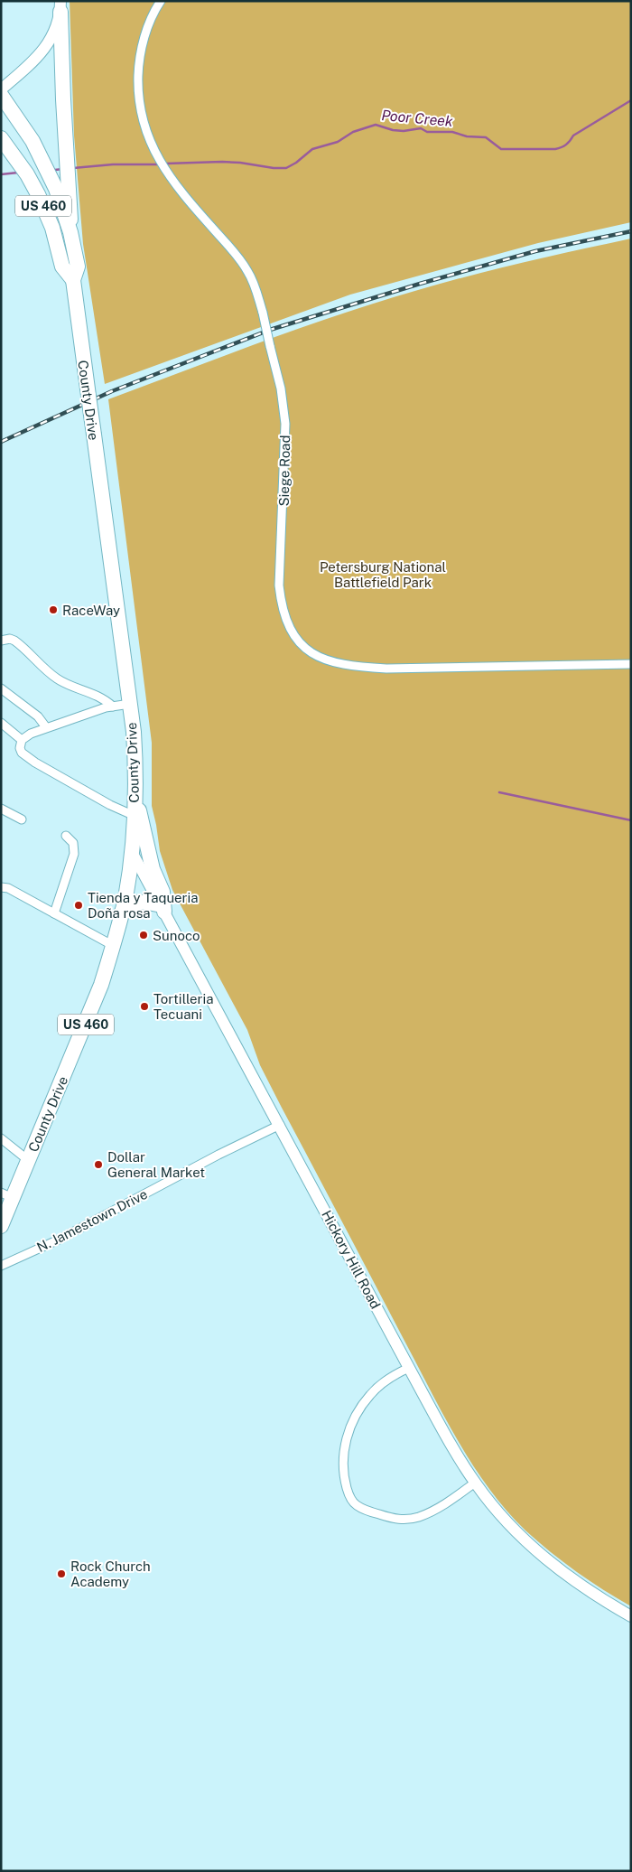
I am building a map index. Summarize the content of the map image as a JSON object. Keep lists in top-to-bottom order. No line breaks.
{"streets":{"highway":["US 460","County Drive"],"street":["Siege Road","N. Jamestown Drive","Hickory Hill Road"]},"crossings":[["County Drive","Hickory Hill Road"],["N. Jamestown Drive","Hickory Hill Road"]],"water":["Poor Creek"],"parks":["Petersburg National Battlefield Park"],"places":["RaceWay","Tienda y Taqueria Doña rosa","Sunoco","Tortilleria Tecuani","Dollar General Market","Rock Church Academy"]}
